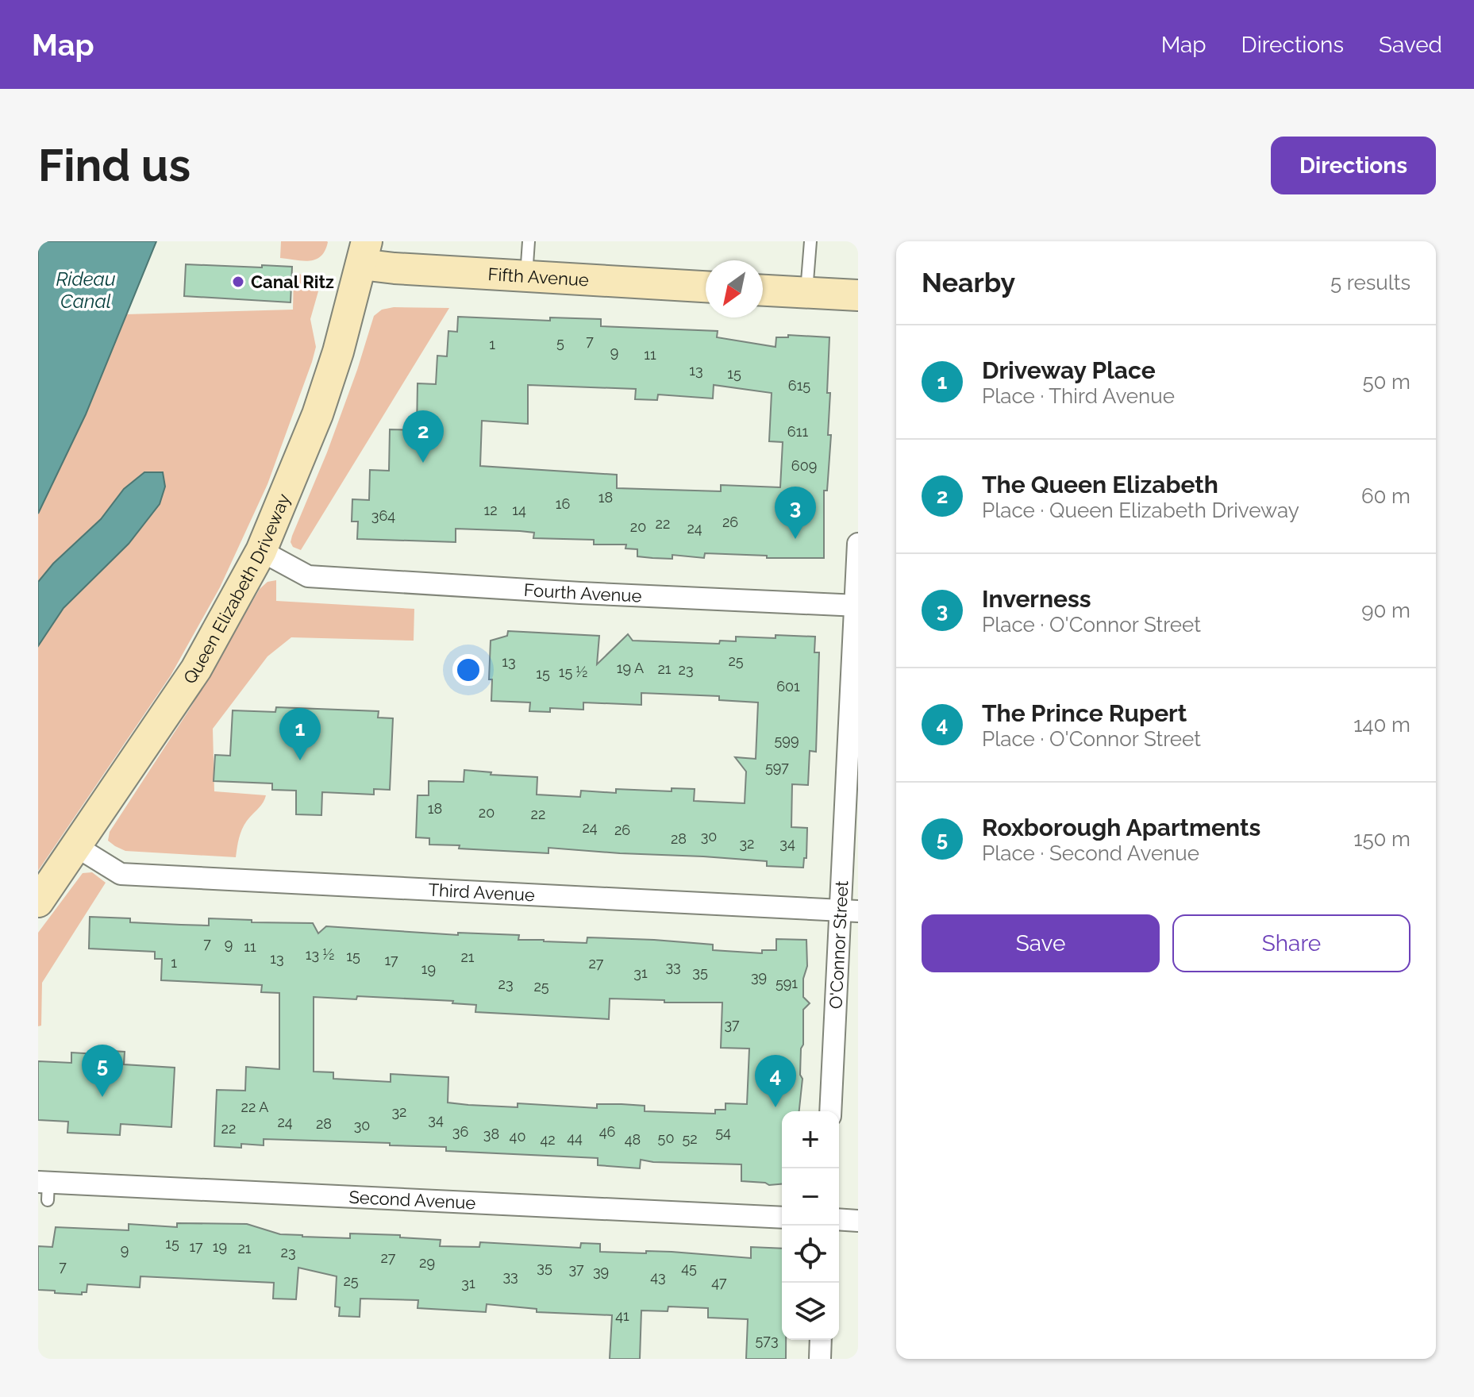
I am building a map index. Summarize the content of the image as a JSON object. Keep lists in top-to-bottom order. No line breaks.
{"streets":{"main road":["Fifth Avenue","Queen Elizabeth Driveway"],"street":["Fourth Avenue","Third Avenue","O'Connor Street","Second Avenue"]},"crossings":[["Fifth Avenue","Queen Elizabeth Driveway"],["Queen Elizabeth Driveway","Fourth Avenue"],["Queen Elizabeth Driveway","Third Avenue"],["Fourth Avenue","O'Connor Street"],["Third Avenue","O'Connor Street"]],"water":["Rideau Canal"],"places":["Canal Ritz"],"house_numbers":["7","5","1","9","11","13","15","615","611","609","18","16","12","14","364","26","22","20","24","25","13","19 A","21","23","15 ½","15","601","599","597","18","20","22","24","26","30","28","32","34","7","9","11","13 ½","15","21","13","17","1","27","33","19","35","31","39","591","23","25","37","22 A","32","34","24","28","30","22","36","46","54","38","40","44","50","52","42","48","15","17","19","21","9","23","27","29","7","35","45","37","39","33","43","25","47","31","41","573"],"north":"bottom left","page":{"header":"Map","nav":["Map","Directions","Saved"],"buttons":["Directions",["Save","Share"]],"title":"Find us","heading":["Nearby","5 results"],"list":[{"mark":"1","name":"Driveway Place","note":"Place · Third Avenue","value":"50 m"},{"mark":"2","name":"The Queen Elizabeth","note":"Place · Queen Elizabeth Driveway","value":"60 m"},{"mark":"3","name":"Inverness","note":"Place · O'Connor Street","value":"90 m"},{"mark":"4","name":"The Prince Rupert","note":"Place · O'Connor Street","value":"140 m"},{"mark":"5","name":"Roxborough Apartments","note":"Place · Second Avenue","value":"150 m"}],"pins":["2","3","1","5","4"],"map_buttons":["+","−"]}}
